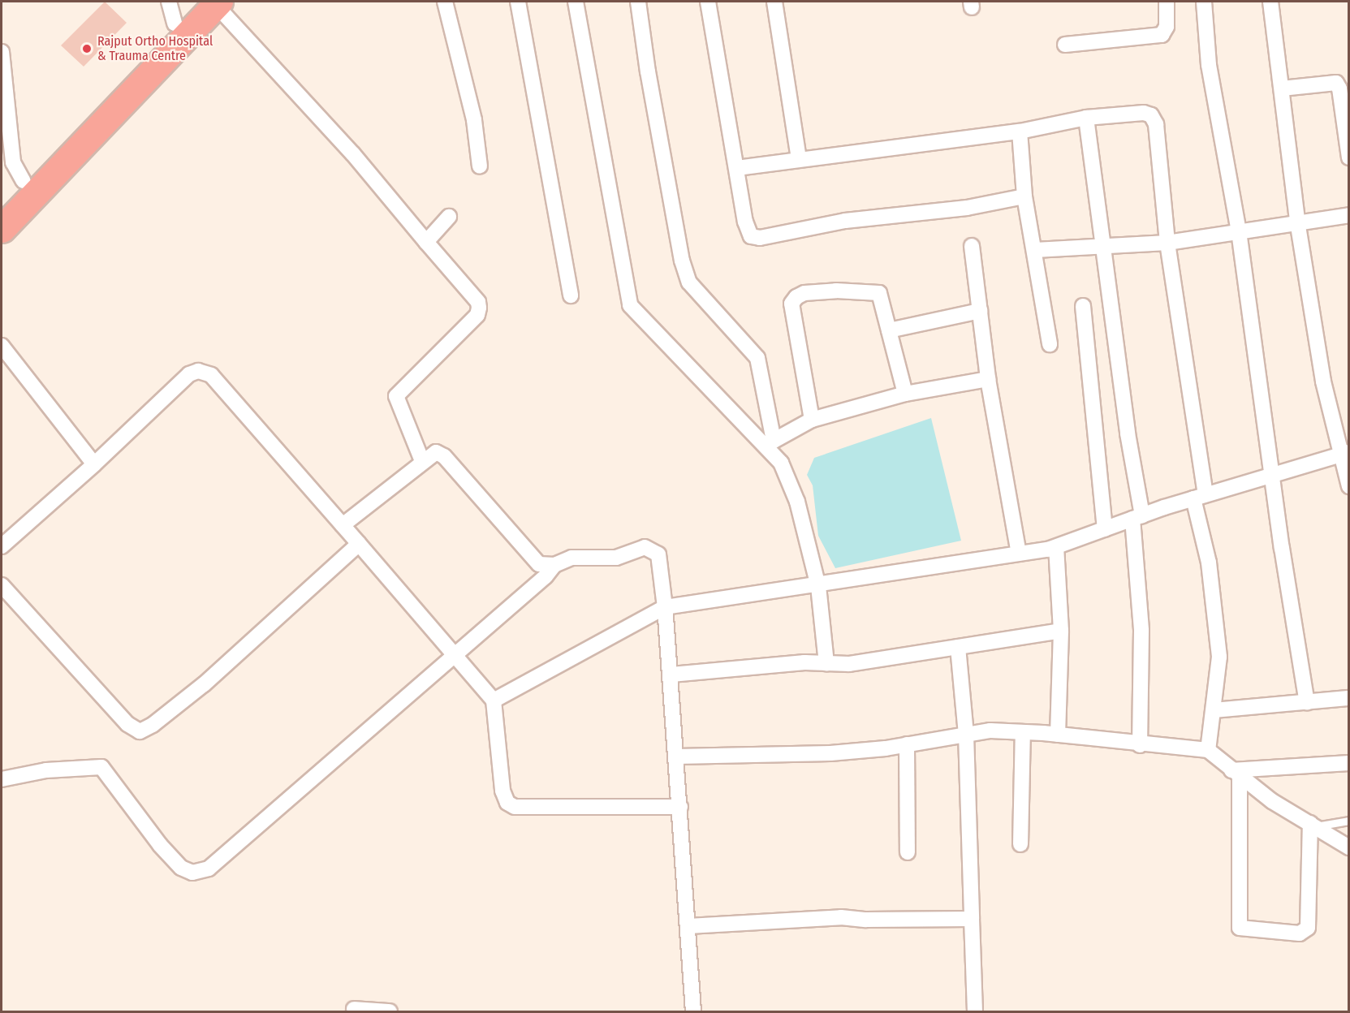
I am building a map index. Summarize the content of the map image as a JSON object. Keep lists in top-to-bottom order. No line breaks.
{"places":["Rajput Ortho Hospital & Trauma Centre"]}
